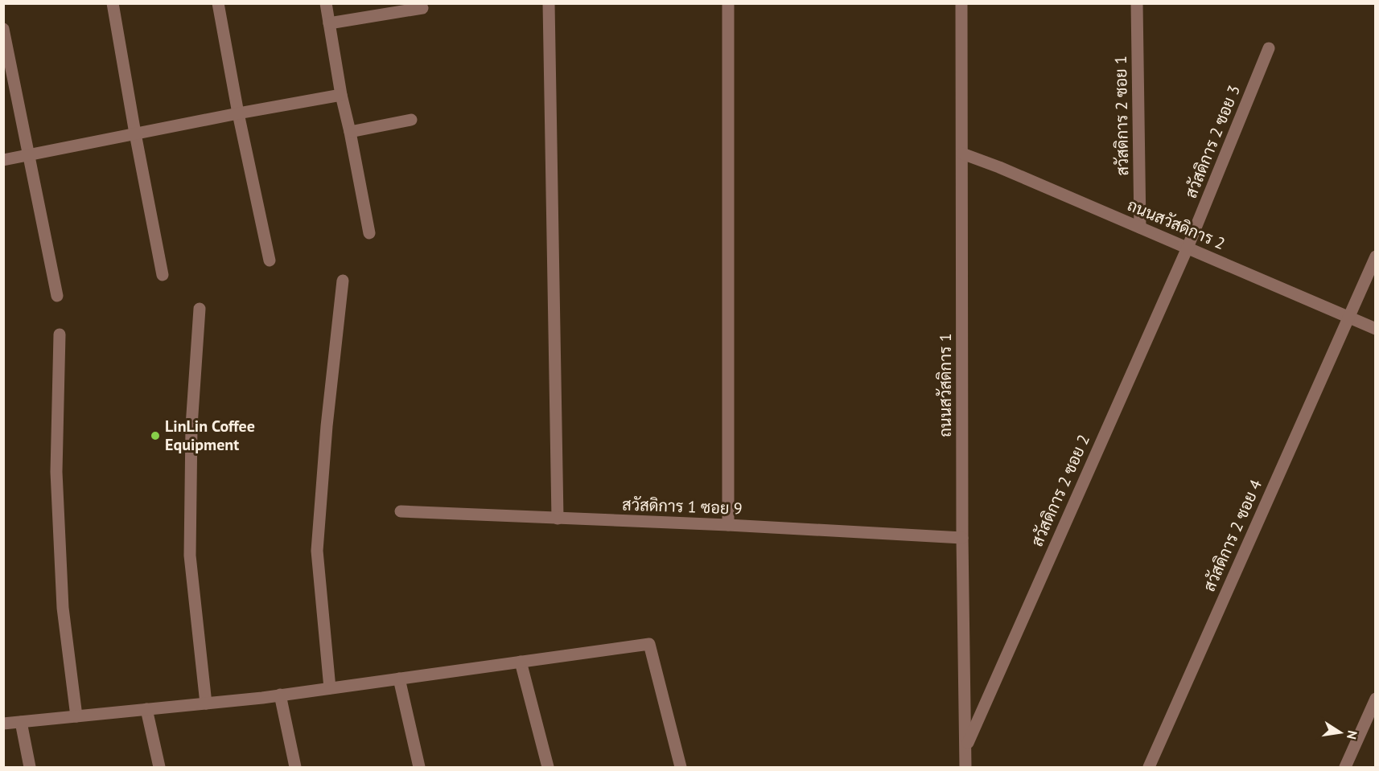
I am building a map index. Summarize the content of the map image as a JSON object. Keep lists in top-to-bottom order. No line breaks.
{"streets":{"street":["สวัสดิการ 2 ซอย 1","สวัสดิการ 2 ซอย 3","ถนนสวัสดิการ 2","ถนนสวัสดิการ 1","สวัสดิการ 2 ซอย 2","สวัสดิการ 1 ซอย 9","สวัสดิการ 2 ซอย 4"]},"crossings":[["สวัสดิการ 2 ซอย 1","ถนนสวัสดิการ 2"],["สวัสดิการ 2 ซอย 3","ถนนสวัสดิการ 2"],["สวัสดิการ 2 ซอย 3","สวัสดิการ 2 ซอย 2"],["ถนนสวัสดิการ 2","ถนนสวัสดิการ 1"],["ถนนสวัสดิการ 2","สวัสดิการ 2 ซอย 2"],["ถนนสวัสดิการ 2","สวัสดิการ 2 ซอย 4"],["ถนนสวัสดิการ 1","สวัสดิการ 2 ซอย 2"],["ถนนสวัสดิการ 1","สวัสดิการ 1 ซอย 9"]],"places":["LinLin Coffee Equipment"],"north":"right"}
